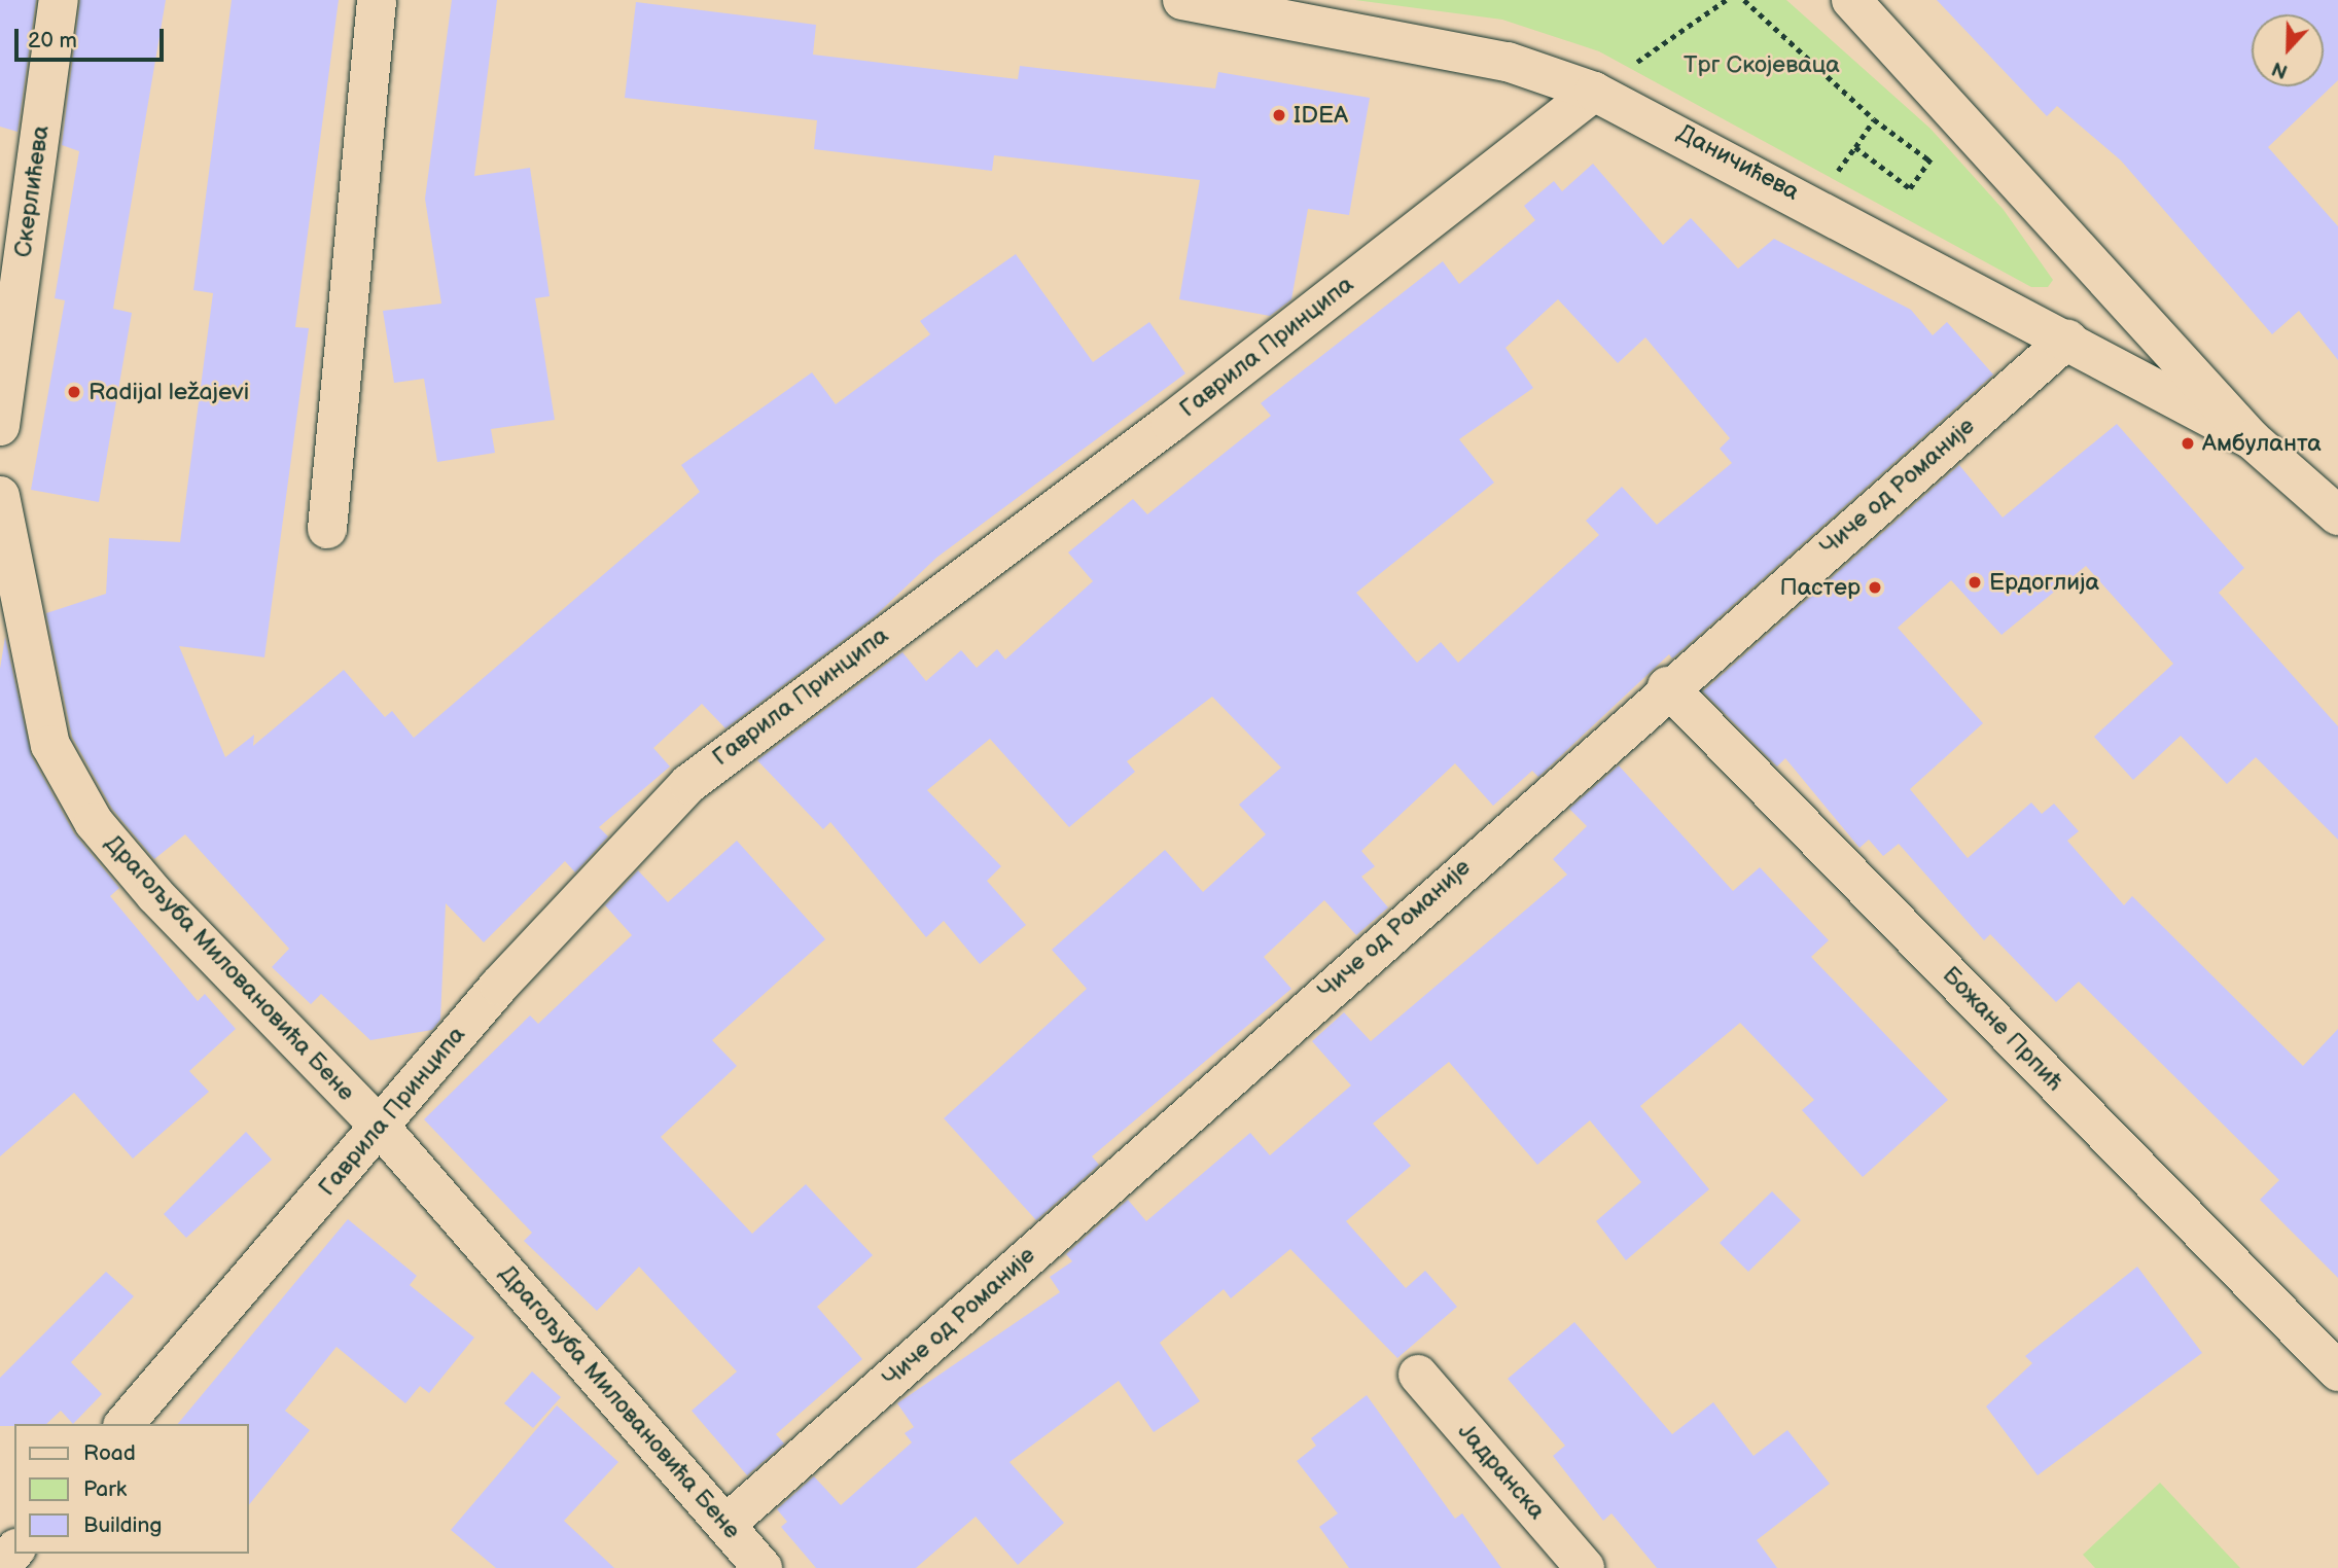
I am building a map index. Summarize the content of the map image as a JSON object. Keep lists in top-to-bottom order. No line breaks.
{"streets":{"street":["Даничићева","Скерлићева","Гаврила Принципа","Чиче од Романије","Драгољуба Миловановића Бене","Божане Прпић","Јадранска"]},"crossings":[["Даничићева","Гаврила Принципа"],["Даничићева","Чиче од Романије"],["Гаврила Принципа","Драгољуба Миловановића Бене"],["Чиче од Романије","Драгољуба Миловановића Бене"],["Чиче од Романије","Божане Прпић"]],"parks":["Трг Скојеваца"],"places":["IDEA","Radijal ležajevi","Амбуланта","Ердоглија","Пастер"],"legend":["Road","Park","Building"],"scale_bar":"20 m","north":"bottom"}
